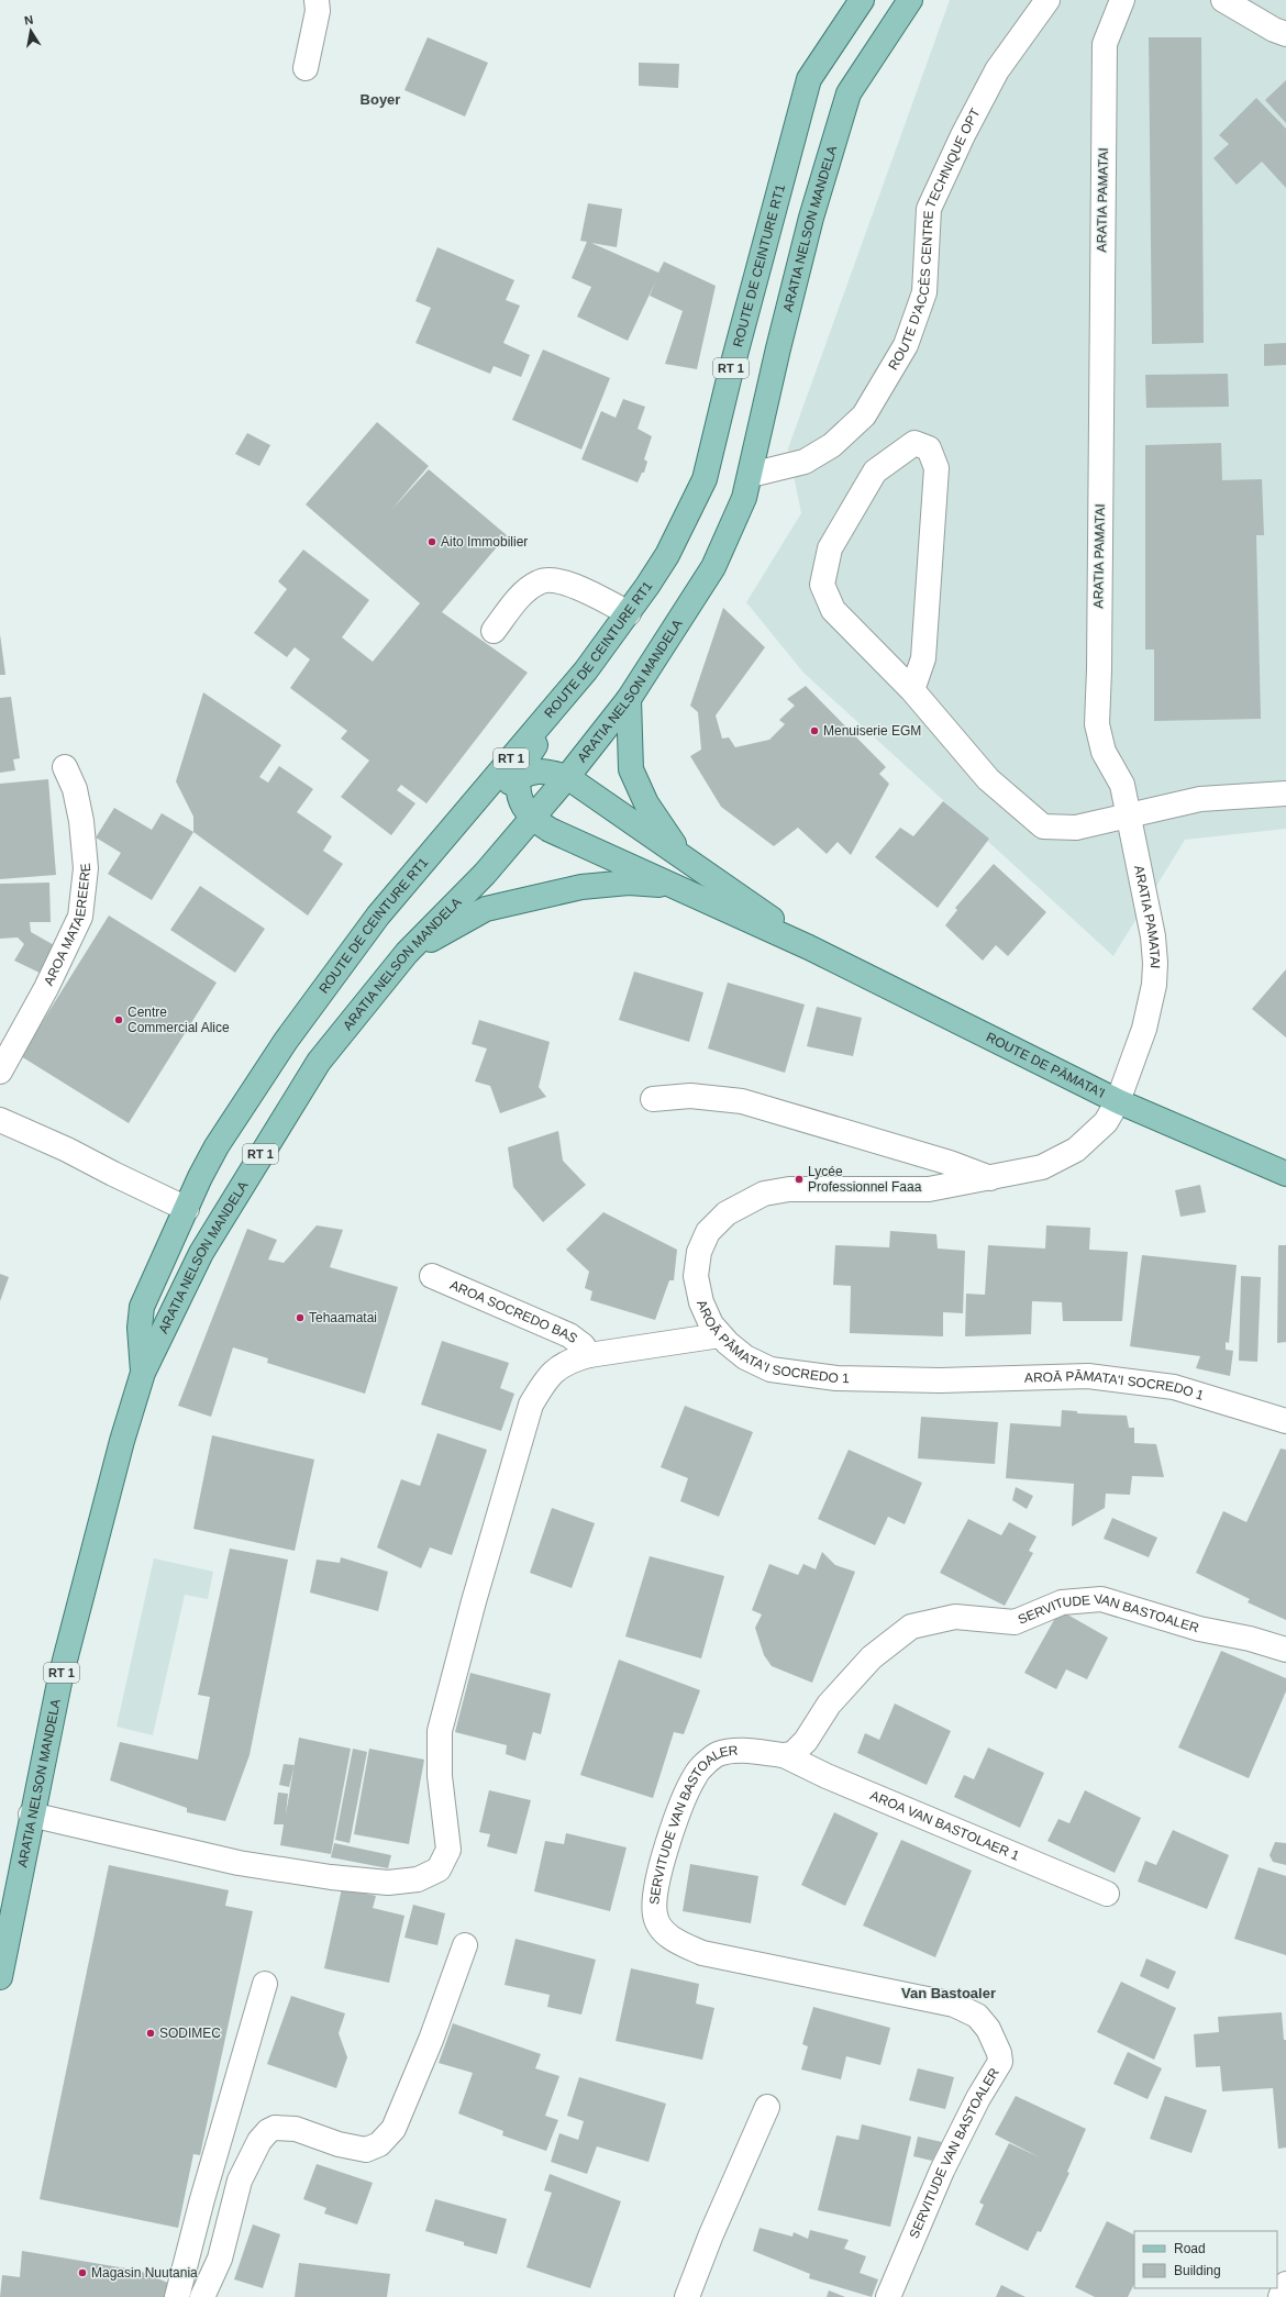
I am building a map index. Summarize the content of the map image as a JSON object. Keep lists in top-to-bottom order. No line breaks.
{"streets":{"main road":["ARATIA NELSON MANDELA","ROUTE DE CEINTURE RT1","RT 1","ROUTE DE PĀMATA'I"],"street":["ARATIA PAMATAI","ROUTE D'ACCÈS CENTRE TECHNIQUE OPT","AROA MATAEREERE","AROA SOCREDO BAS","AROĀ PĀMATA'I SOCREDO 1","SERVITUDE VAN BASTOALER","AROA VAN BASTOLAER 1"]},"crossings":[["ARATIA PAMATAI","ROUTE DE PĀMATA'I"],["ARATIA PAMATAI","AROĀ PĀMATA'I SOCREDO 1"],["ARATIA NELSON MANDELA","ROUTE D'ACCÈS CENTRE TECHNIQUE OPT"],["ARATIA NELSON MANDELA","RT 1"],["ROUTE DE CEINTURE RT1","RT 1"],["ROUTE DE PĀMATA'I","AROĀ PĀMATA'I SOCREDO 1"],["SERVITUDE VAN BASTOALER","AROA VAN BASTOLAER 1"]],"districts":["Boyer","Van Bastoaler"],"places":["Aito Immobilier","Menuiserie EGM","Centre Commercial Alice","Lycée Professionnel Faaa","Tehaamatai","SODIMEC","Magasin Nuutania"],"legend":["Road","Building"],"north":"top"}
